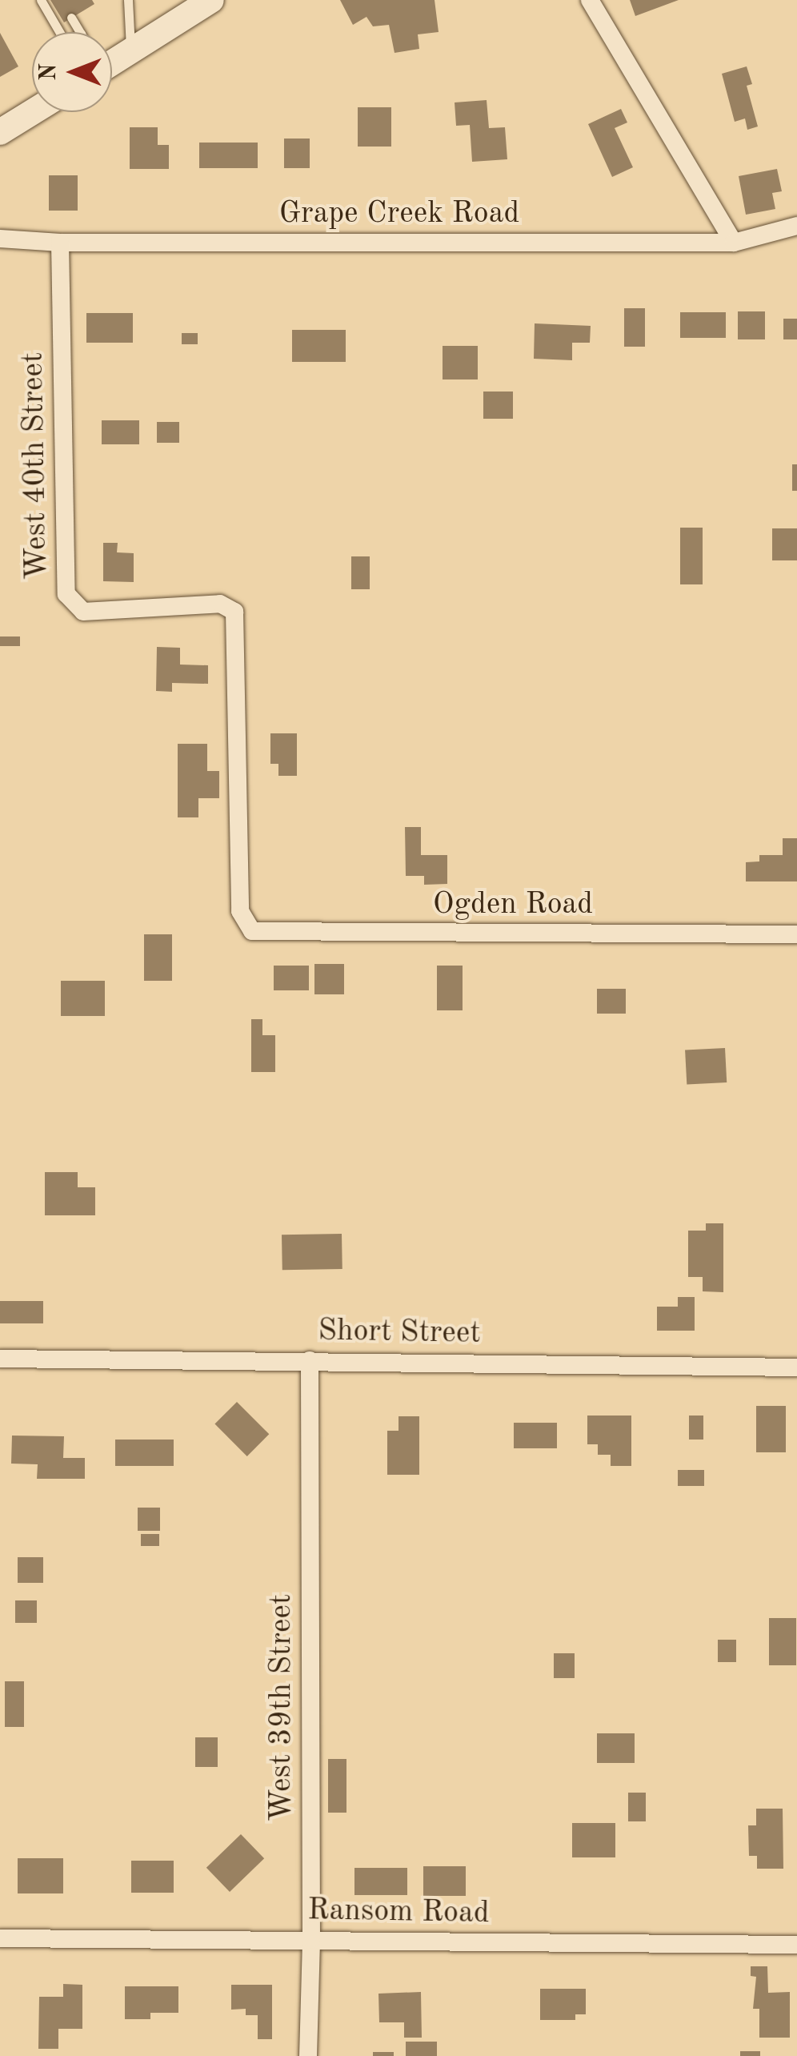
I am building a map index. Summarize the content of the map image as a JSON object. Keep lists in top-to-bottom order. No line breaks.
{"streets":{"street":["Grape Creek Road","West 40th Street","Ogden Road","Short Street","West 39th Street","Ransom Road"]},"crossings":[["Grape Creek Road","West 40th Street"],["West 40th Street","Ogden Road"],["Short Street","West 39th Street"],["West 39th Street","Ransom Road"]],"north":"left"}
